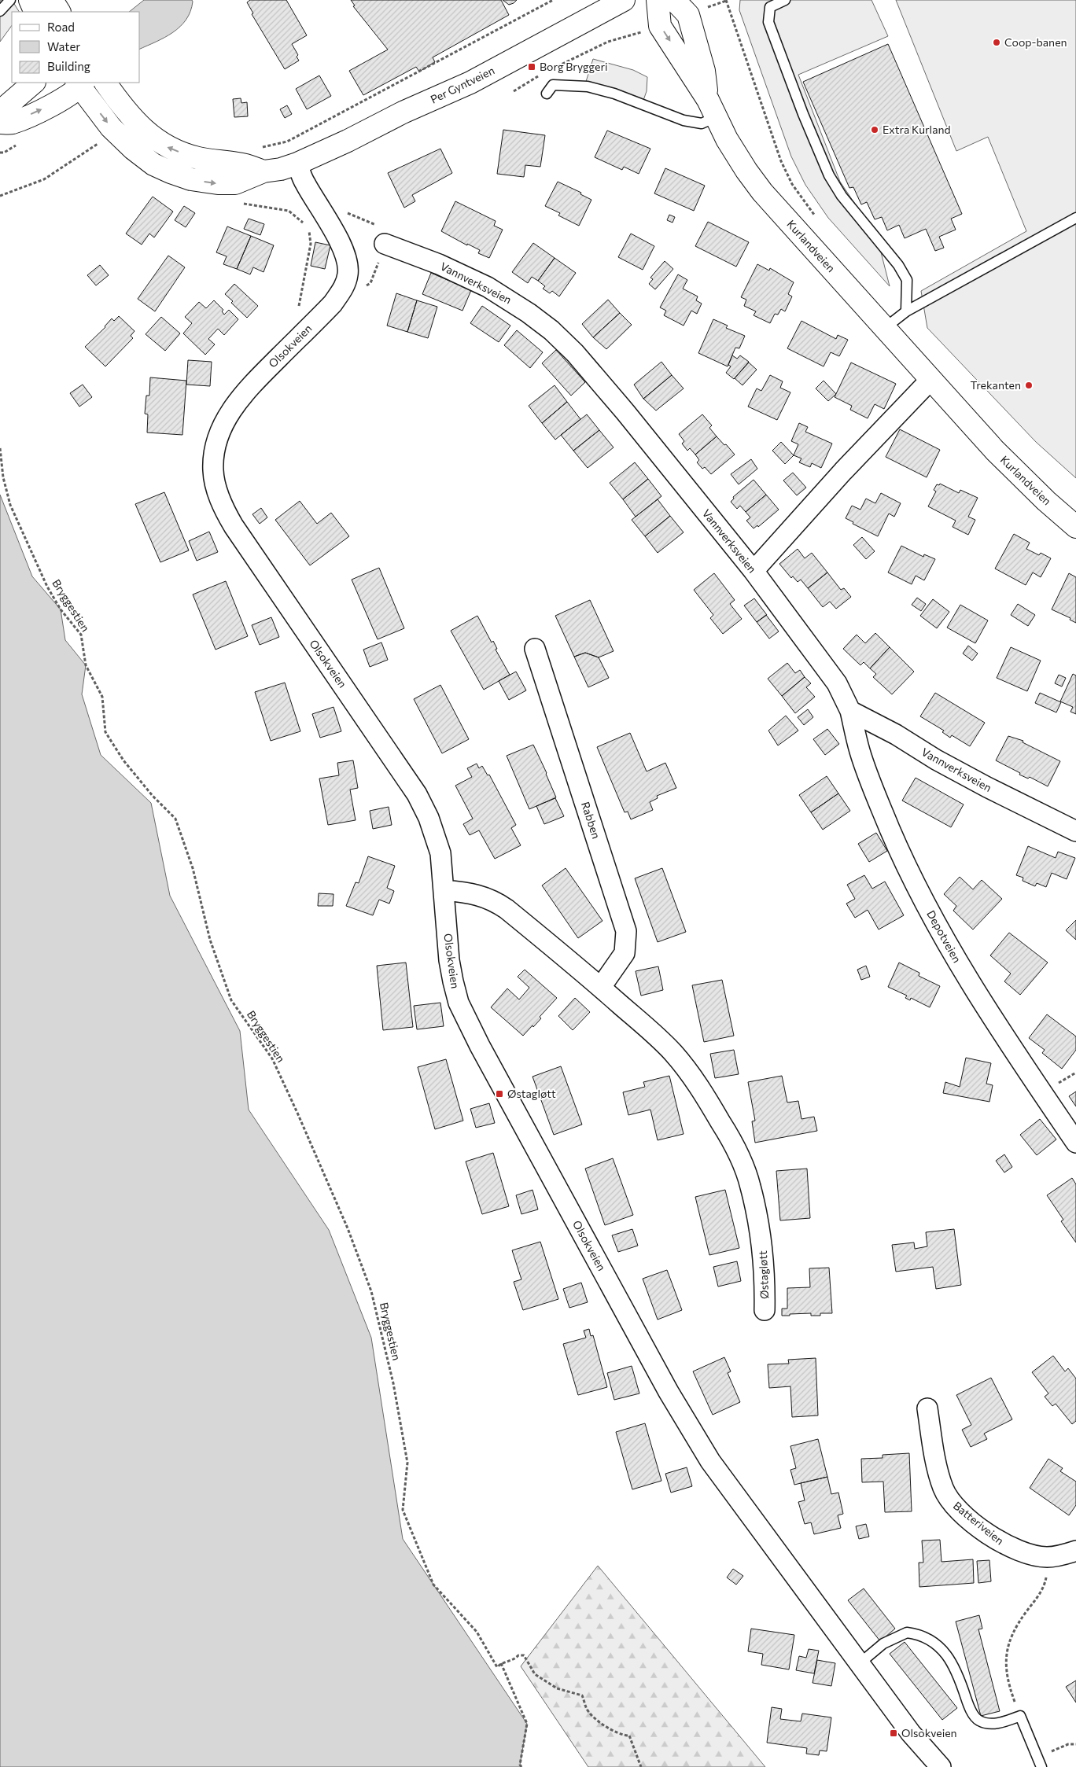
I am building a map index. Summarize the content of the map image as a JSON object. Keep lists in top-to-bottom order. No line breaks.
{"streets":{"main road":["Per Gyntveien","Kurlandveien"],"street":["Vannverksveien","Olsokveien","Rabben","Depotveien","Østagløtt","Batteriveien"],"path":["Bryggestien"]},"crossings":[["Per Gyntveien","Olsokveien"],["Vannverksveien","Depotveien"],["Olsokveien","Østagløtt"],["Rabben","Østagløtt"]],"places":{"other":["Coop-banen","Extra Kurland","Trekanten"],"transit":["Borg Bryggeri","Østagløtt","Olsokveien"]},"legend":["Road","Water","Building"]}
